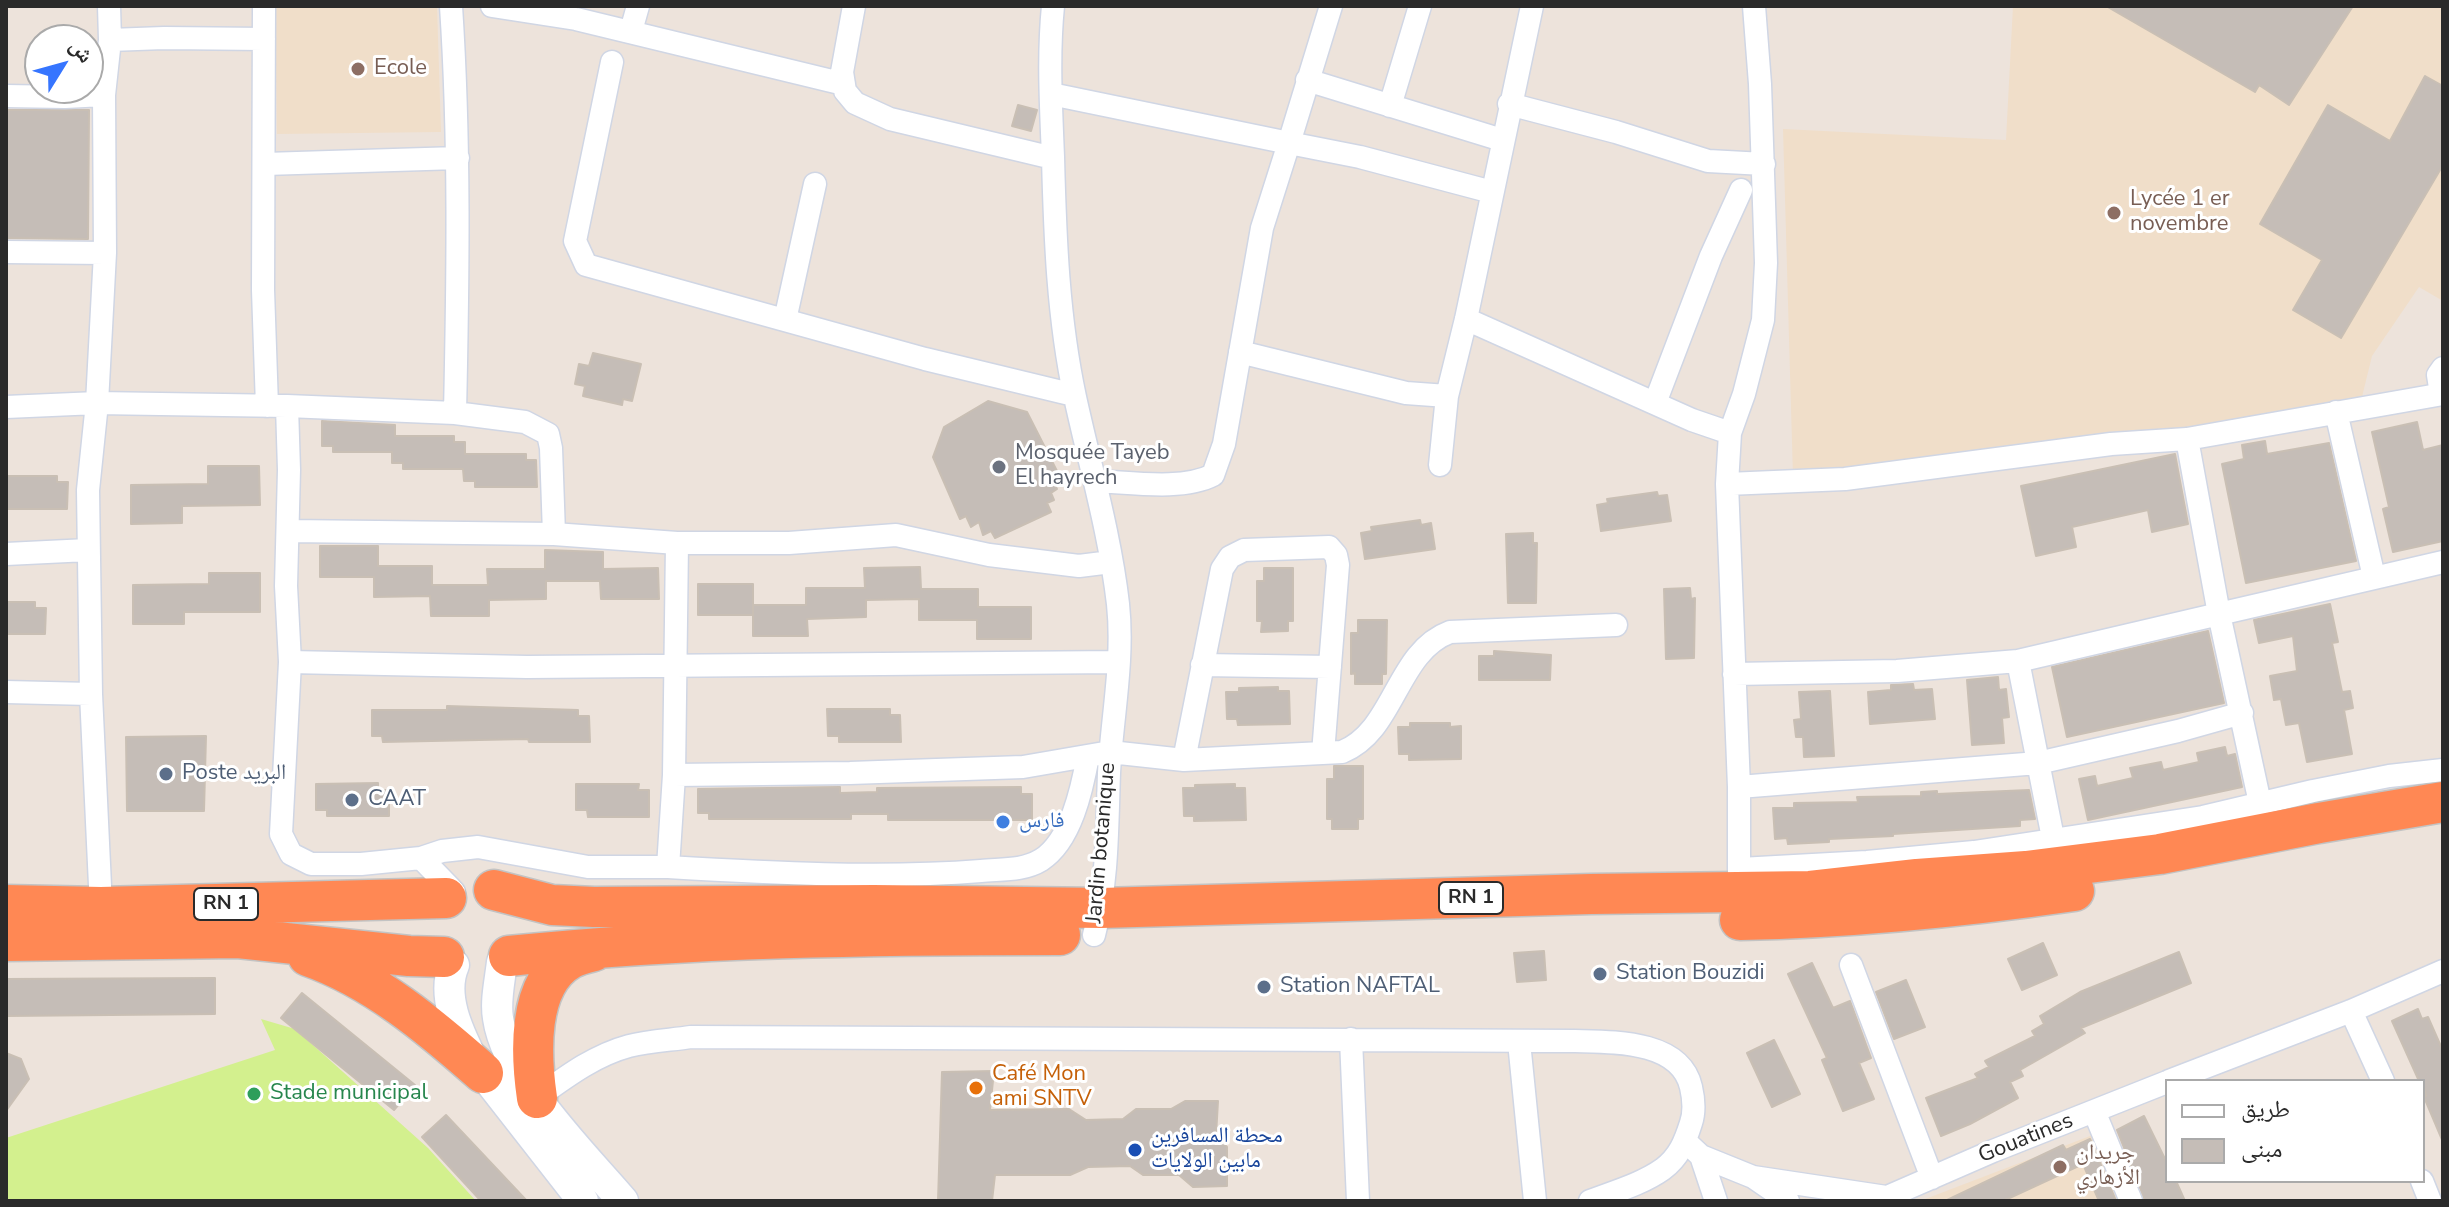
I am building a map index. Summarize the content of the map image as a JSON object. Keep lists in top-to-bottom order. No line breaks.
{"streets":{"highway":["RN 1"],"street":["Jardin botanique","Gouatines"]},"crossings":[["Jardin botanique","RN 1"]],"places":["Ecole","Lycée 1 er novembre","Mosquée Tayeb El hayrech","Poste البريد","CAAT","فارس","Station Bouzidi","Station NAFTAL","Café Mon ami SNTV","Stade municipal","محطة المسافرين مابين الولايات","جريدان الأزهاري"],"legend":["طريق","مبنى"],"north":"top right"}
